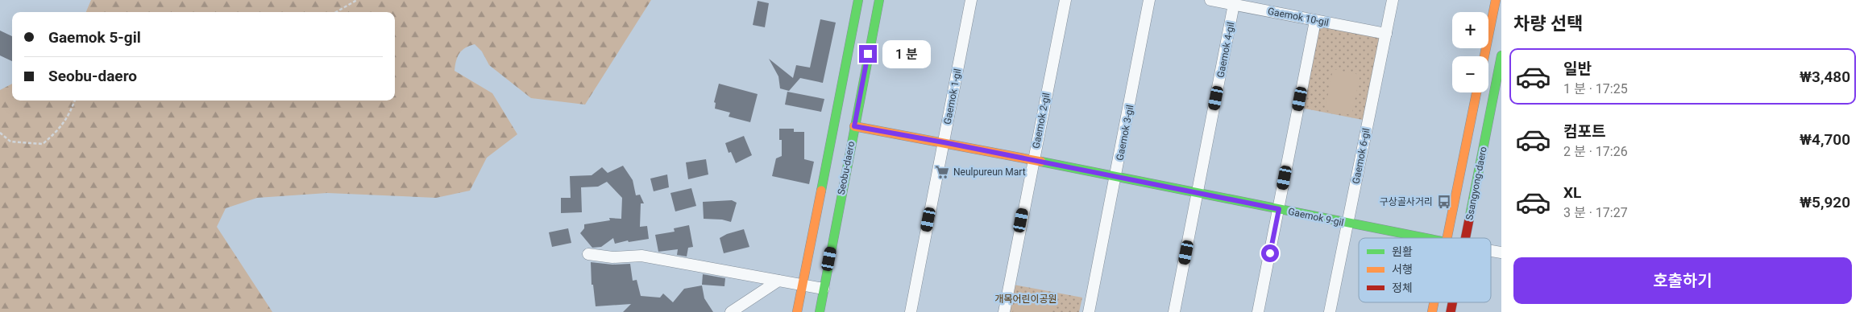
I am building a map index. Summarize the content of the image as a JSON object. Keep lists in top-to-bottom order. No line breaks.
{"streets":{"main road":["Seobu-daero","Ssangyong-daero","Gaemok 9-gil"],"street":["Gaemok 10-gil","Gaemok 4-gil","Gaemok 1-gil","Gaemok 2-gil","Gaemok 3-gil","Gaemok 6-gil"]},"crossings":[["Gaemok 10-gil","Gaemok 4-gil"],["Gaemok 10-gil","Gaemok 6-gil"],["Gaemok 4-gil","Gaemok 9-gil"],["Gaemok 1-gil","Gaemok 9-gil"],["Gaemok 2-gil","Gaemok 9-gil"],["Gaemok 3-gil","Gaemok 9-gil"],["Gaemok 6-gil","Gaemok 9-gil"],["Seobu-daero","Gaemok 9-gil"]],"parks":["개목어린이공원"],"places":{"supermarket":["Neulpureun Mart"],"bus stop":["구상골사거리"]},"legend":["원활","서행","정체"],"page":{"heading":"차량 선택","map_buttons":["+","−"],"banner":["Gaemok 5-gil","Seobu-daero"],"bubble":"1 분","list":[{"name":"일반","note":"1 분 · 17:25","value":"₩3,480"},{"name":"컴포트","note":"2 분 · 17:26","value":"₩4,700"},{"name":"XL","note":"3 분 · 17:27","value":"₩5,920"}],"buttons":"호출하기"}}
